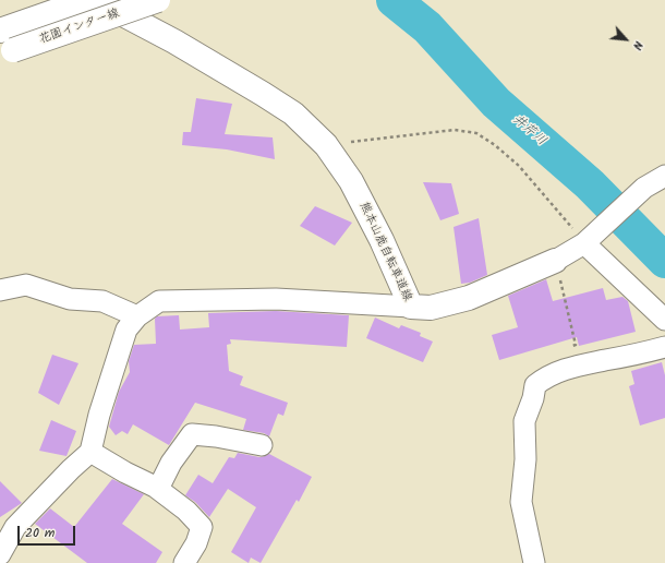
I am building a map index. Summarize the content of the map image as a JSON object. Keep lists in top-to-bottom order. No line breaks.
{"streets":{"main road":["花園インター線","熊本山鹿自転車道線"]},"water":["井芹川"],"scale_bar":"20 m","north":"bottom right"}
